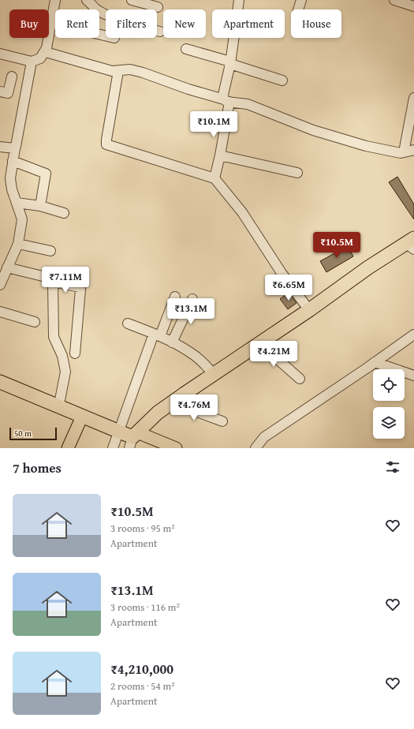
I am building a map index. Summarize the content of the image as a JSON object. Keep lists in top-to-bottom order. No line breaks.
{"scale_bar":"50 m","page":{"chip":["Buy","Rent","Filters","New","Apartment","House"],"price":["₹10.1M","₹10.5M","₹7.11M","₹6.65M","₹13.1M","₹4.21M","₹4.76M"],"scale":"50 m","heading":"7 homes","list":[{"name":"₹10.5M","note":"3 rooms · 95 m² · Apartment"},{"name":"₹13.1M","note":"3 rooms · 116 m² · Apartment"},{"name":"₹4,210,000","note":"2 rooms · 54 m² · Apartment"}]}}
